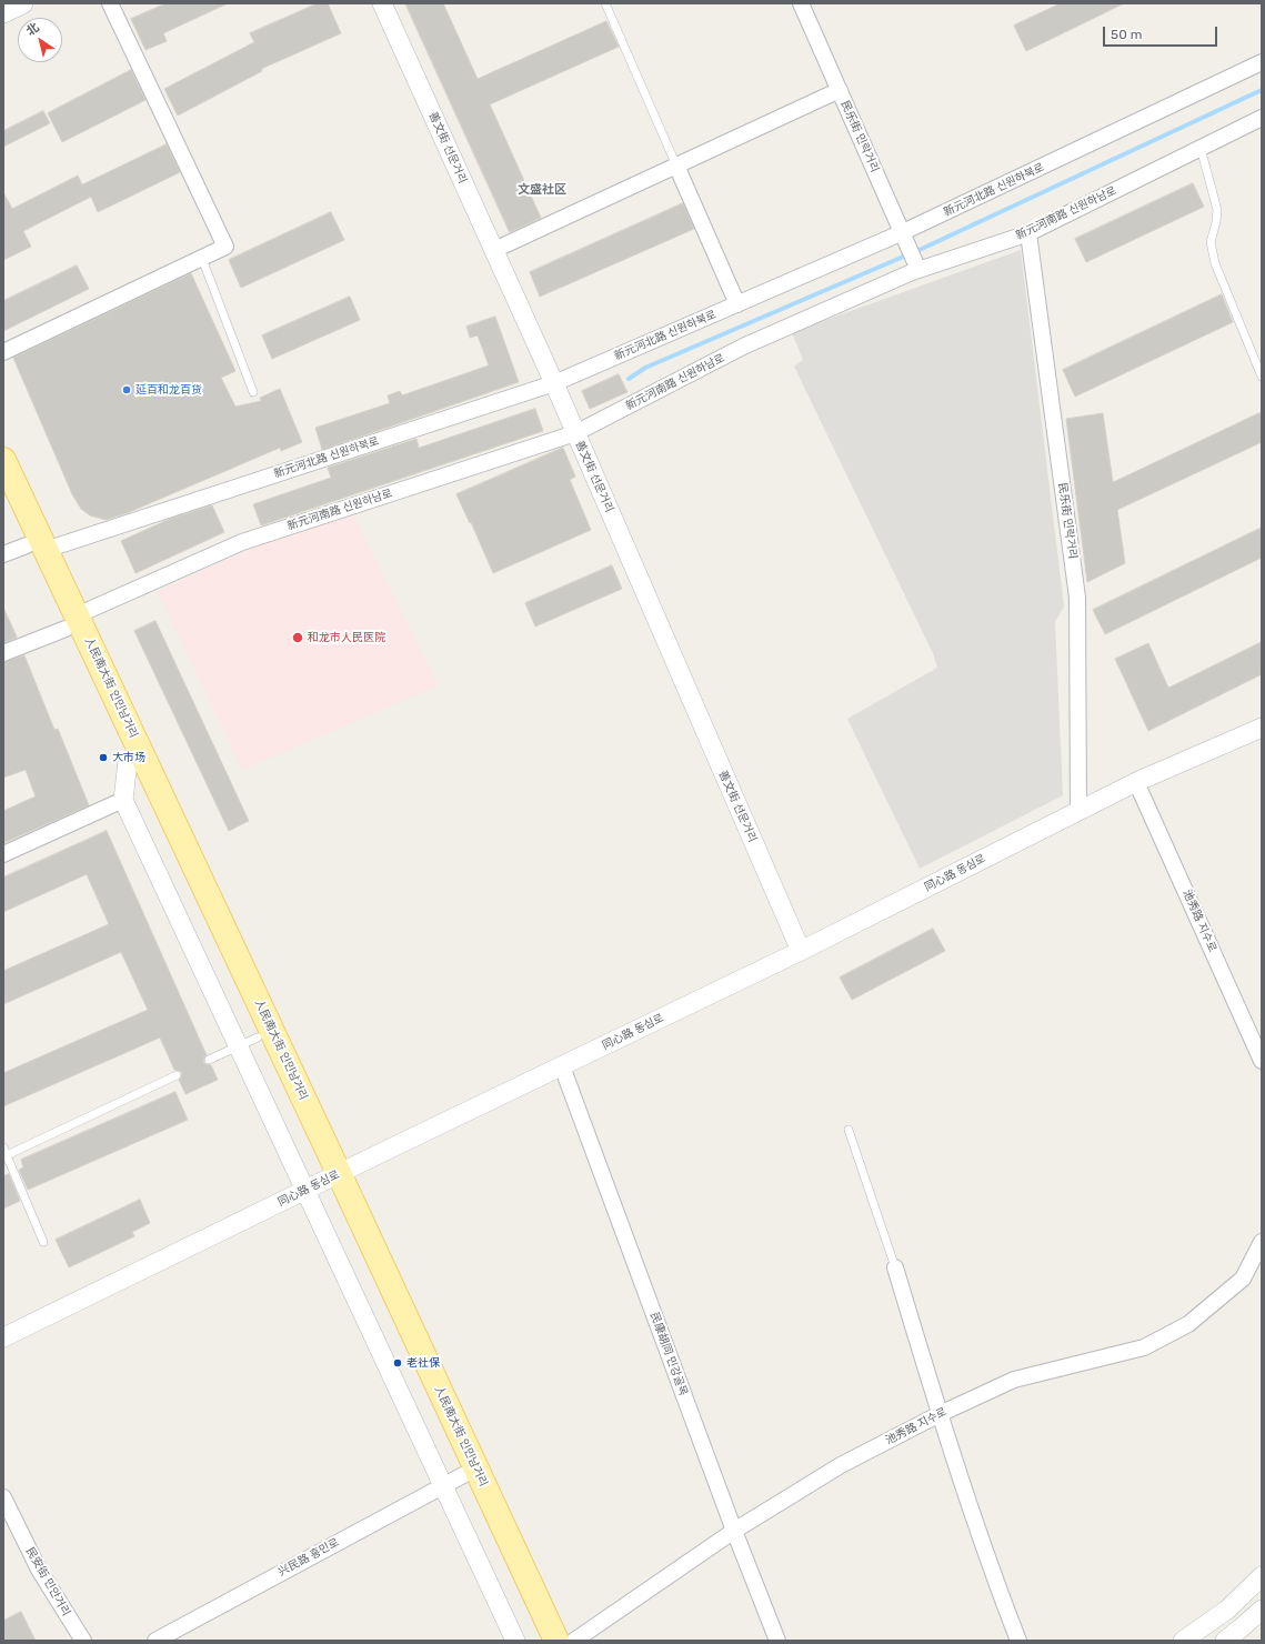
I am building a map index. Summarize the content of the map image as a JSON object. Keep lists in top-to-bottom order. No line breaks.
{"streets":{"main road":["人民南大街 인민남거리"],"street":["民乐街 민락거리","善文街 선문거리","新元河北路 신원하북로","新元河南路 신원하남로","同心路 동심로","池秀路 지수로","民康胡同 민강골목","兴民路 흥민로","民安街 민안거리"]},"crossings":[["民乐街 민락거리","新元河北路 신원하북로"],["民乐街 민락거리","新元河南路 신원하남로"],["民乐街 민락거리","同心路 동심로"],["善文街 선문거리","新元河北路 신원하북로"],["善文街 선문거리","新元河南路 신원하남로"],["善文街 선문거리","同心路 동심로"],["新元河北路 신원하북로","人民南大街 인민남거리"],["新元河南路 신원하남로","人民南大街 인민남거리"],["人民南大街 인민남거리","同心路 동심로"],["人民南大街 인민남거리","兴民路 흥민로"],["同心路 동심로","池秀路 지수로"],["同心路 동심로","民康胡同 민강골목"],["池秀路 지수로","民康胡同 민강골목"]],"districts":["文盛社区"],"places":["延百和龙百货","和龙市人民医院","大市场","老社保"],"scale_bar":"50 m","north":"top left"}
